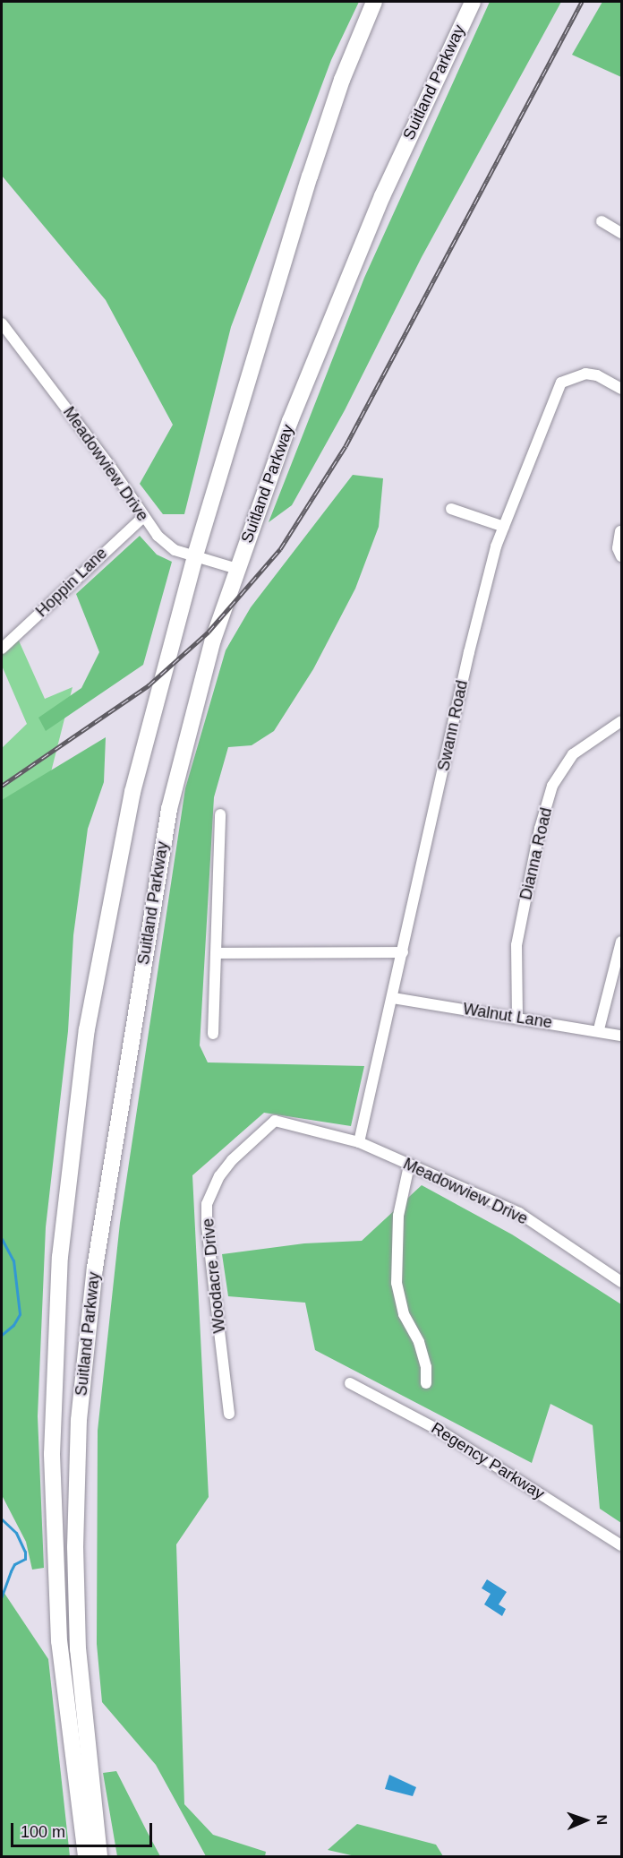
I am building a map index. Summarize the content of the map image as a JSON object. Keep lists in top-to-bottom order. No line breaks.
{"streets":{"highway":["Suitland Parkway"],"street":["Meadowview Drive","Hoppin Lane","Swann Road","Dianna Road","Walnut Lane","Woodacre Drive","Regency Parkway"]},"crossings":[["Suitland Parkway","Meadowview Drive"],["Meadowview Drive","Hoppin Lane"],["Meadowview Drive","Swann Road"],["Meadowview Drive","Woodacre Drive"],["Swann Road","Walnut Lane"],["Swann Road","Woodacre Drive"],["Dianna Road","Walnut Lane"]],"scale_bar":"100 m","north":"right"}
